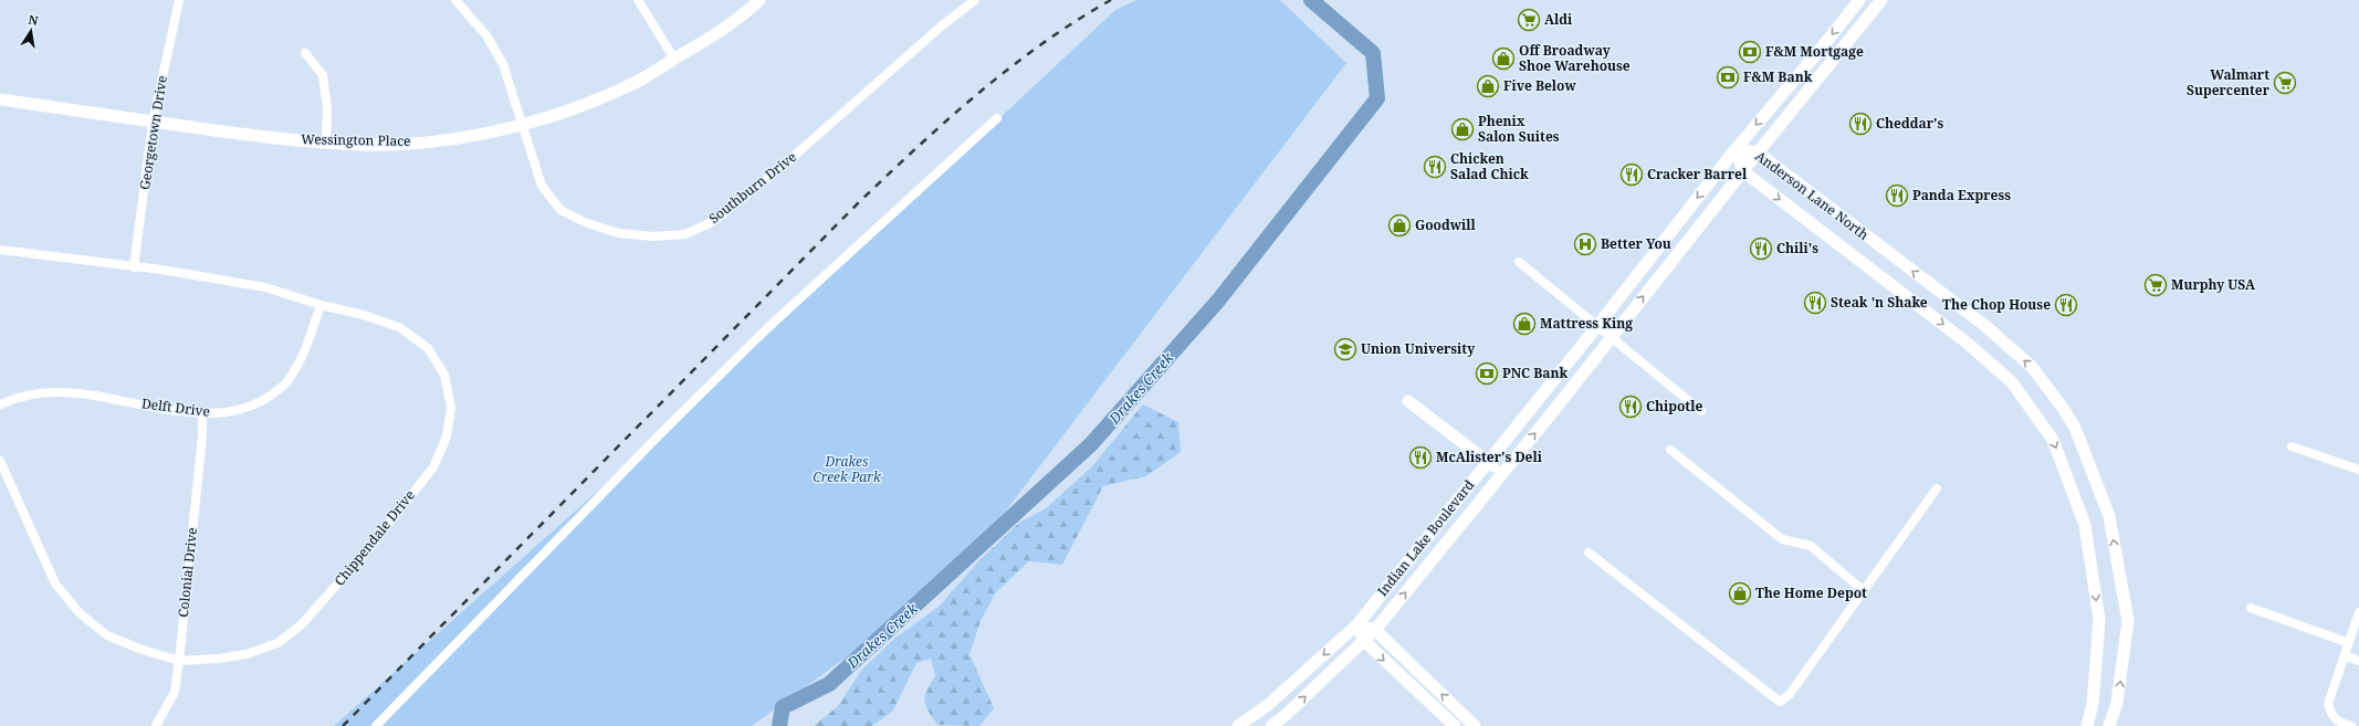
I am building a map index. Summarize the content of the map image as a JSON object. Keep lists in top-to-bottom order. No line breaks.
{"streets":{"street":["Georgetown Drive","Wessington Place","Southburn Drive","Anderson Lane North","Delft Drive","Chippendale Drive","Indian Lake Boulevard","Colonial Drive"]},"crossings":[["Georgetown Drive","Wessington Place"],["Georgetown Drive","Chippendale Drive"],["Wessington Place","Southburn Drive"],["Anderson Lane North","Indian Lake Boulevard"],["Delft Drive","Chippendale Drive"],["Delft Drive","Colonial Drive"],["Chippendale Drive","Colonial Drive"]],"water":["Drakes Creek"],"parks":["Drakes Creek Park"],"places":{"supermarket":["Aldi","Walmart Supercenter","Murphy USA"],"bank":["F&M Mortgage","F&M Bank","PNC Bank"],"shop":["Off Broadway Shoe Warehouse","Five Below","Phenix Salon Suites","Goodwill","Mattress King","The Home Depot"],"restaurant":["Cheddar's","Chicken Salad Chick","Cracker Barrel","Panda Express","Chili's","Steak 'n Shake","The Chop House","Chipotle","McAlister's Deli"],"hospital":["Better You"],"school or university":["Union University"]},"north":"top"}
